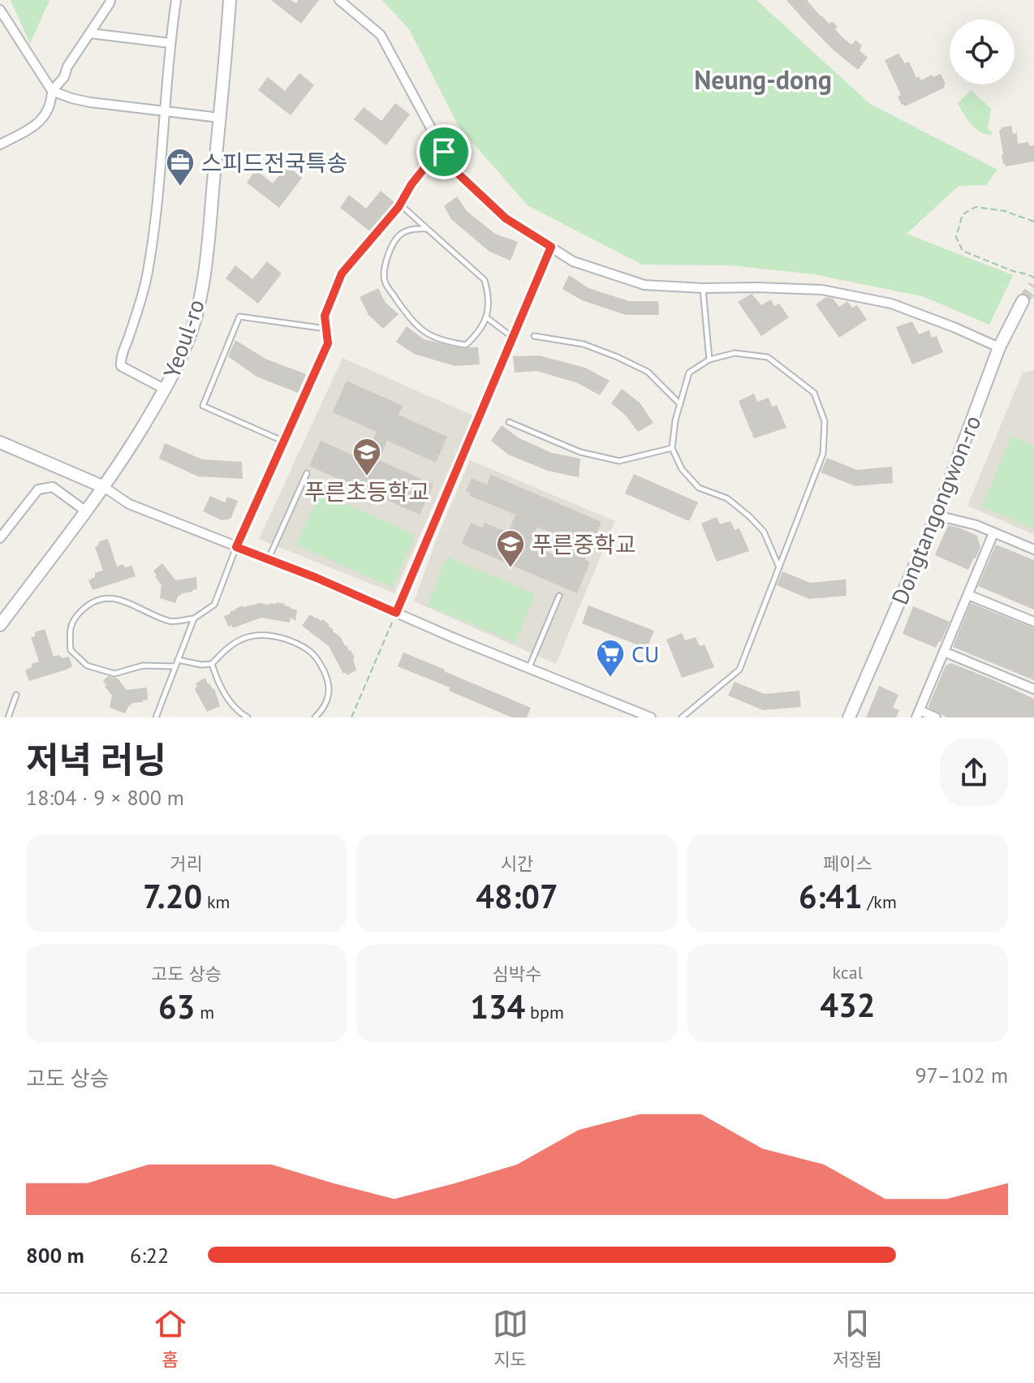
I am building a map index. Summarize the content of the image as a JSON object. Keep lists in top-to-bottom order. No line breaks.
{"streets":{"street":["Yeoul-ro","Dongtangongwon-ro"]},"districts":["Neung-dong"],"places":{"office":["스피드전국특송"],"school or university":["푸른초등학교","푸른중학교"],"supermarket":["CU"]},"page":{"heading":["저녁 러닝","18:04 · 9 × 800 m"],"stats":[["거리","7.20 km"],["시간","48:07"],["페이스","6:41 /km"],["고도 상승","63 m"],["심박수","134 bpm"],["kcal","432"]],"chart":["고도 상승","97–102 m"],"list":[{"name":"800 m","note":"6:22"}],"tabs":["홈","지도","저장됨"]}}
